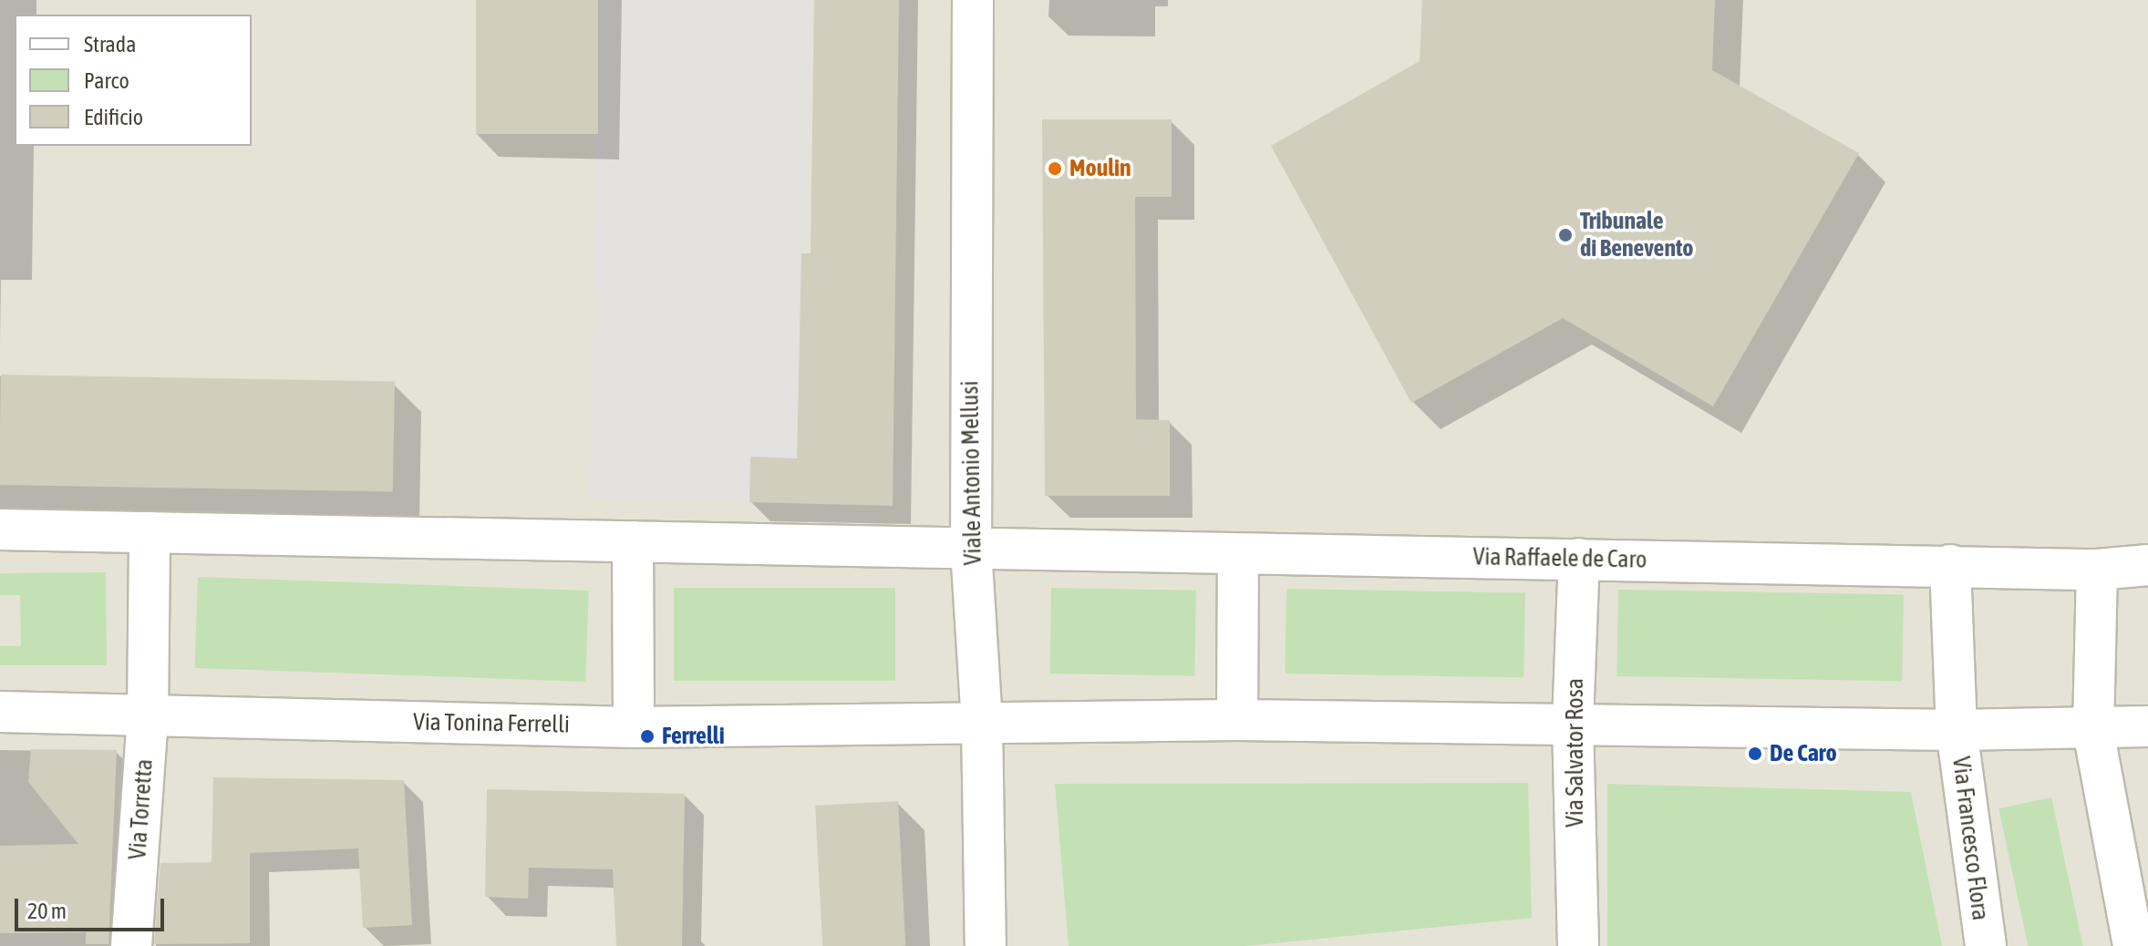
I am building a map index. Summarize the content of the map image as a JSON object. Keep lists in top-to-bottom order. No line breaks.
{"streets":{"street":["Viale Antonio Mellusi","Via Raffaele de Caro","Via Tonina Ferrelli","Via Salvator Rosa","Via Torretta","Via Francesco Flora"]},"crossings":[["Viale Antonio Mellusi","Via Raffaele de Caro"],["Viale Antonio Mellusi","Via Tonina Ferrelli"],["Via Raffaele de Caro","Via Salvator Rosa"],["Via Raffaele de Caro","Via Francesco Flora"],["Via Tonina Ferrelli","Via Torretta"]],"places":["Moulin","Tribunale di Benevento","Ferrelli","De Caro"],"legend":["Strada","Parco","Edificio"],"scale_bar":"20 m"}
